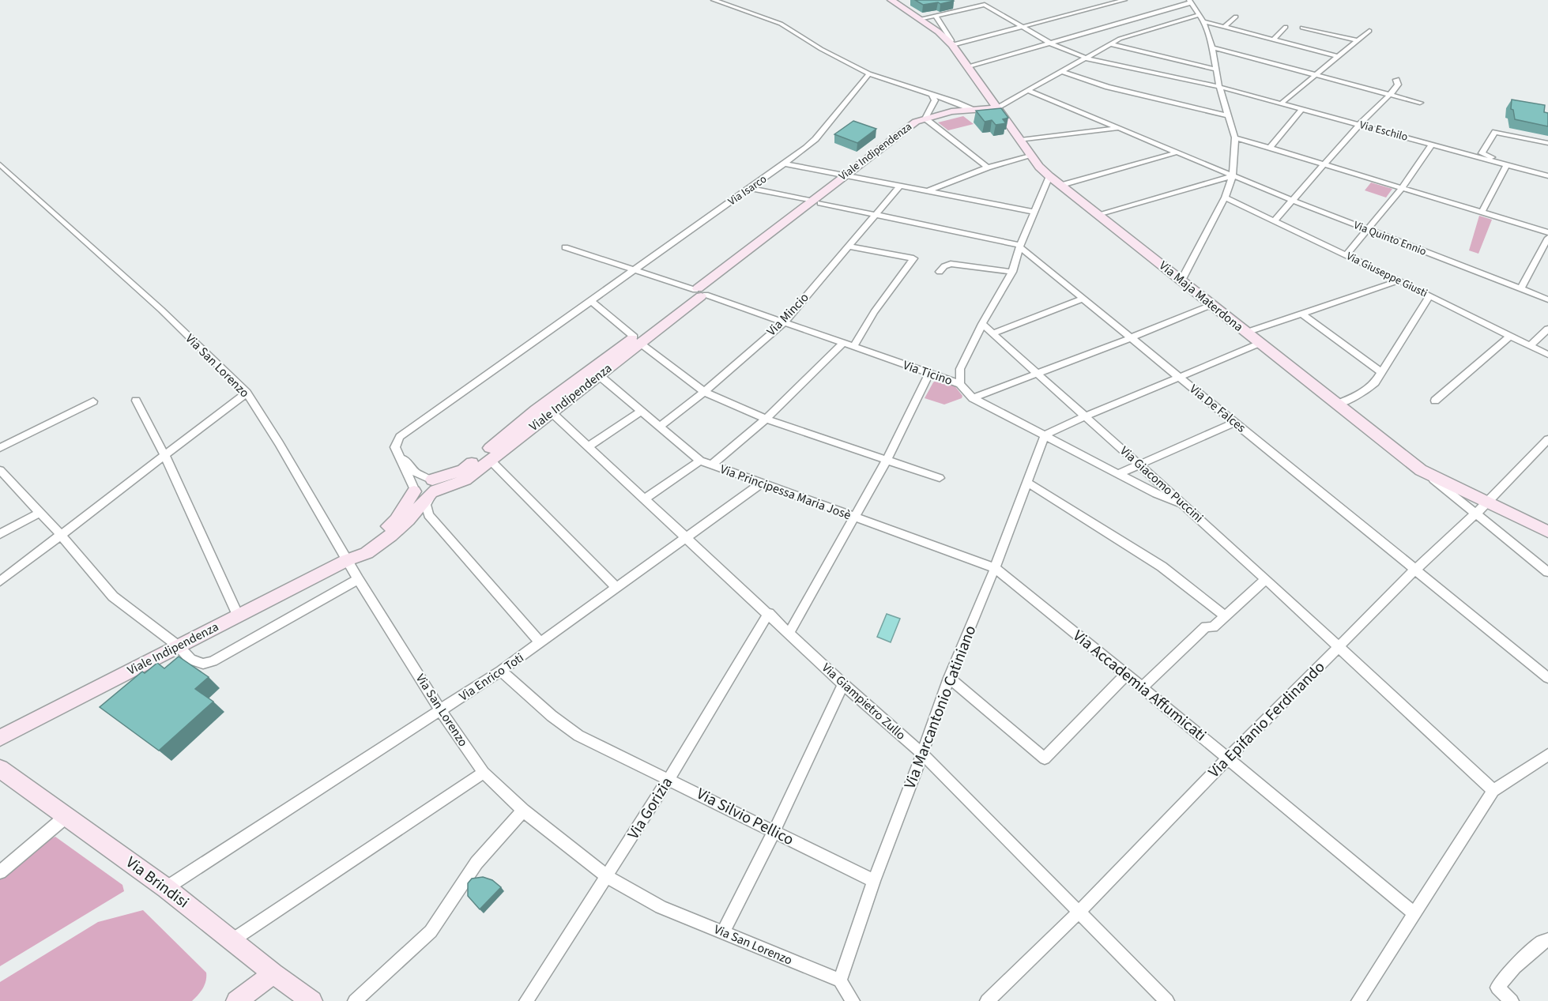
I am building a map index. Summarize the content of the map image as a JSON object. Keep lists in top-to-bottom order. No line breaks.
{"streets":{"main road":["Viale Indipendenza","Via Maja Materdona","Via Brindisi"],"street":["Via Eschilo","Via Isarco","Via Quinto Ennio","Via Giuseppe Giusti","Via Mincio","Via San Lorenzo","Via Ticino","Via De Falces","Via Giacomo Puccini","Via Principessa Maria Josè","Via Enrico Toti","Via Accademia Affumicati","Via Giampietro Zullo","Via Marcantonio Catiniano","Via Epifanio Ferdinando","Via Gorizia","Via Silvio Pellico"]},"crossings":[["Viale Indipendenza","Via San Lorenzo"],["Viale Indipendenza","Via Ticino"],["Viale Indipendenza","Via Principessa Maria Josè"],["Viale Indipendenza","Via Giampietro Zullo"],["Via Isarco","Via Ticino"],["Via Maja Materdona","Via Epifanio Ferdinando"],["Via Mincio","Via Ticino"],["Via Mincio","Via Principessa Maria Josè"],["Via San Lorenzo","Via Enrico Toti"],["Via San Lorenzo","Via Marcantonio Catiniano"],["Via San Lorenzo","Via Gorizia"],["Via Ticino","Via Giacomo Puccini"],["Via Ticino","Via Marcantonio Catiniano"],["Via De Falces","Via Epifanio Ferdinando"],["Via Giacomo Puccini","Via Epifanio Ferdinando"],["Via Principessa Maria Josè","Via Enrico Toti"],["Via Principessa Maria Josè","Via Accademia Affumicati"],["Via Principessa Maria Josè","Via Marcantonio Catiniano"],["Via Enrico Toti","Via Giampietro Zullo"],["Via Enrico Toti","Via Silvio Pellico"],["Via Enrico Toti","Via Brindisi"],["Via Accademia Affumicati","Via Marcantonio Catiniano"],["Via Accademia Affumicati","Via Epifanio Ferdinando"],["Via Giampietro Zullo","Via Marcantonio Catiniano"],["Via Giampietro Zullo","Via Epifanio Ferdinando"],["Via Giampietro Zullo","Via Gorizia"],["Via Marcantonio Catiniano","Via Silvio Pellico"],["Via Gorizia","Via Silvio Pellico"]]}
